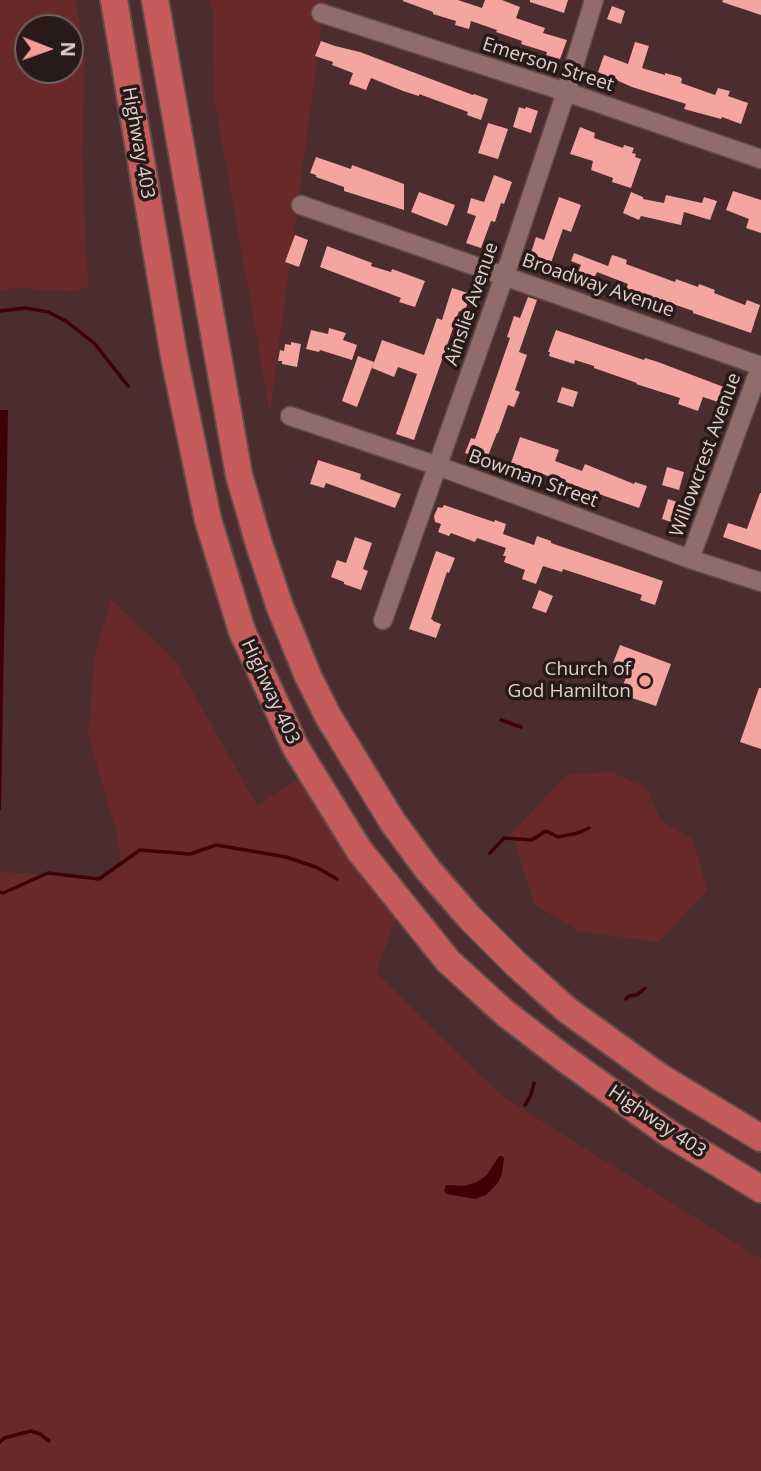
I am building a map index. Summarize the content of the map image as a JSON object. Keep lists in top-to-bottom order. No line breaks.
{"streets":{"highway":["Highway 403"],"street":["Emerson Street","Broadway Avenue","Ainslie Avenue","Willowcrest Avenue","Bowman Street"]},"crossings":[["Emerson Street","Ainslie Avenue"],["Broadway Avenue","Ainslie Avenue"],["Broadway Avenue","Willowcrest Avenue"],["Ainslie Avenue","Bowman Street"],["Willowcrest Avenue","Bowman Street"]],"places":["Church of God Hamilton"],"north":"right"}
